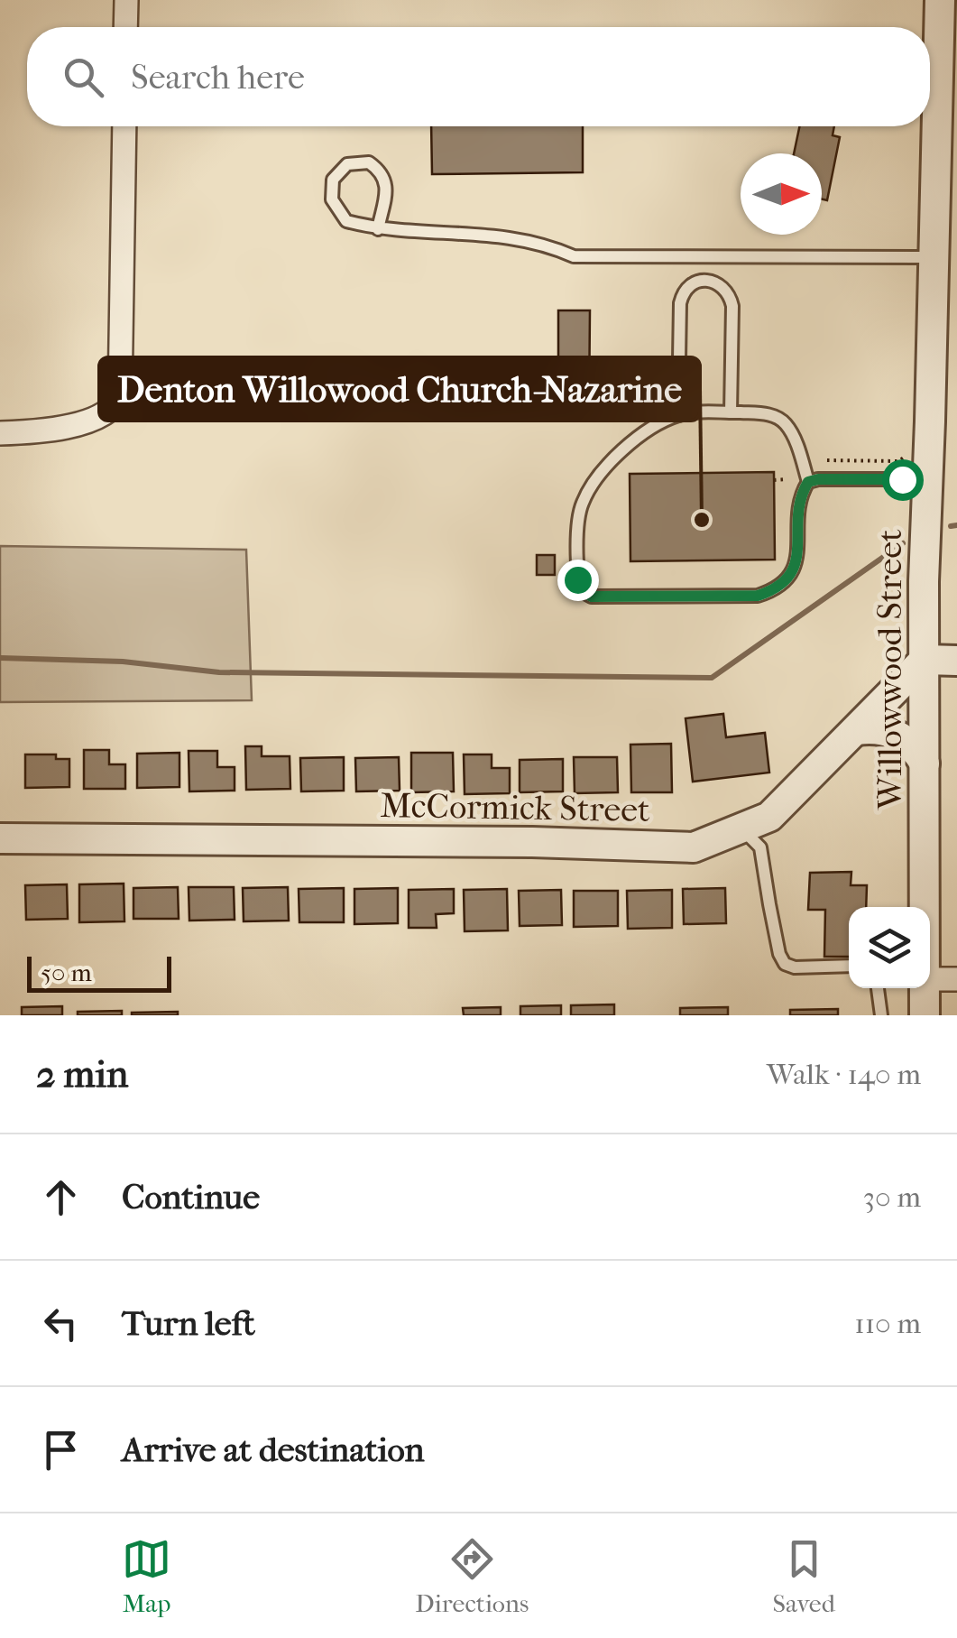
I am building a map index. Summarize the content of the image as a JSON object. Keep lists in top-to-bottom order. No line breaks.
{"streets":{"street":["Willowwood Street","McCormick Street"]},"crossings":[["Willowwood Street","McCormick Street"]],"places":["Denton Willowood Church-Nazarine"],"scale_bar":"50 m","north":"right","page":{"search":"Search here","scale":"50 m","heading":["2 min","Walk · 140 m"],"list":[["Continue","30 m"],["Turn left","110 m"],"Arrive at destination"],"nav":["Map","Directions","Saved"]}}
